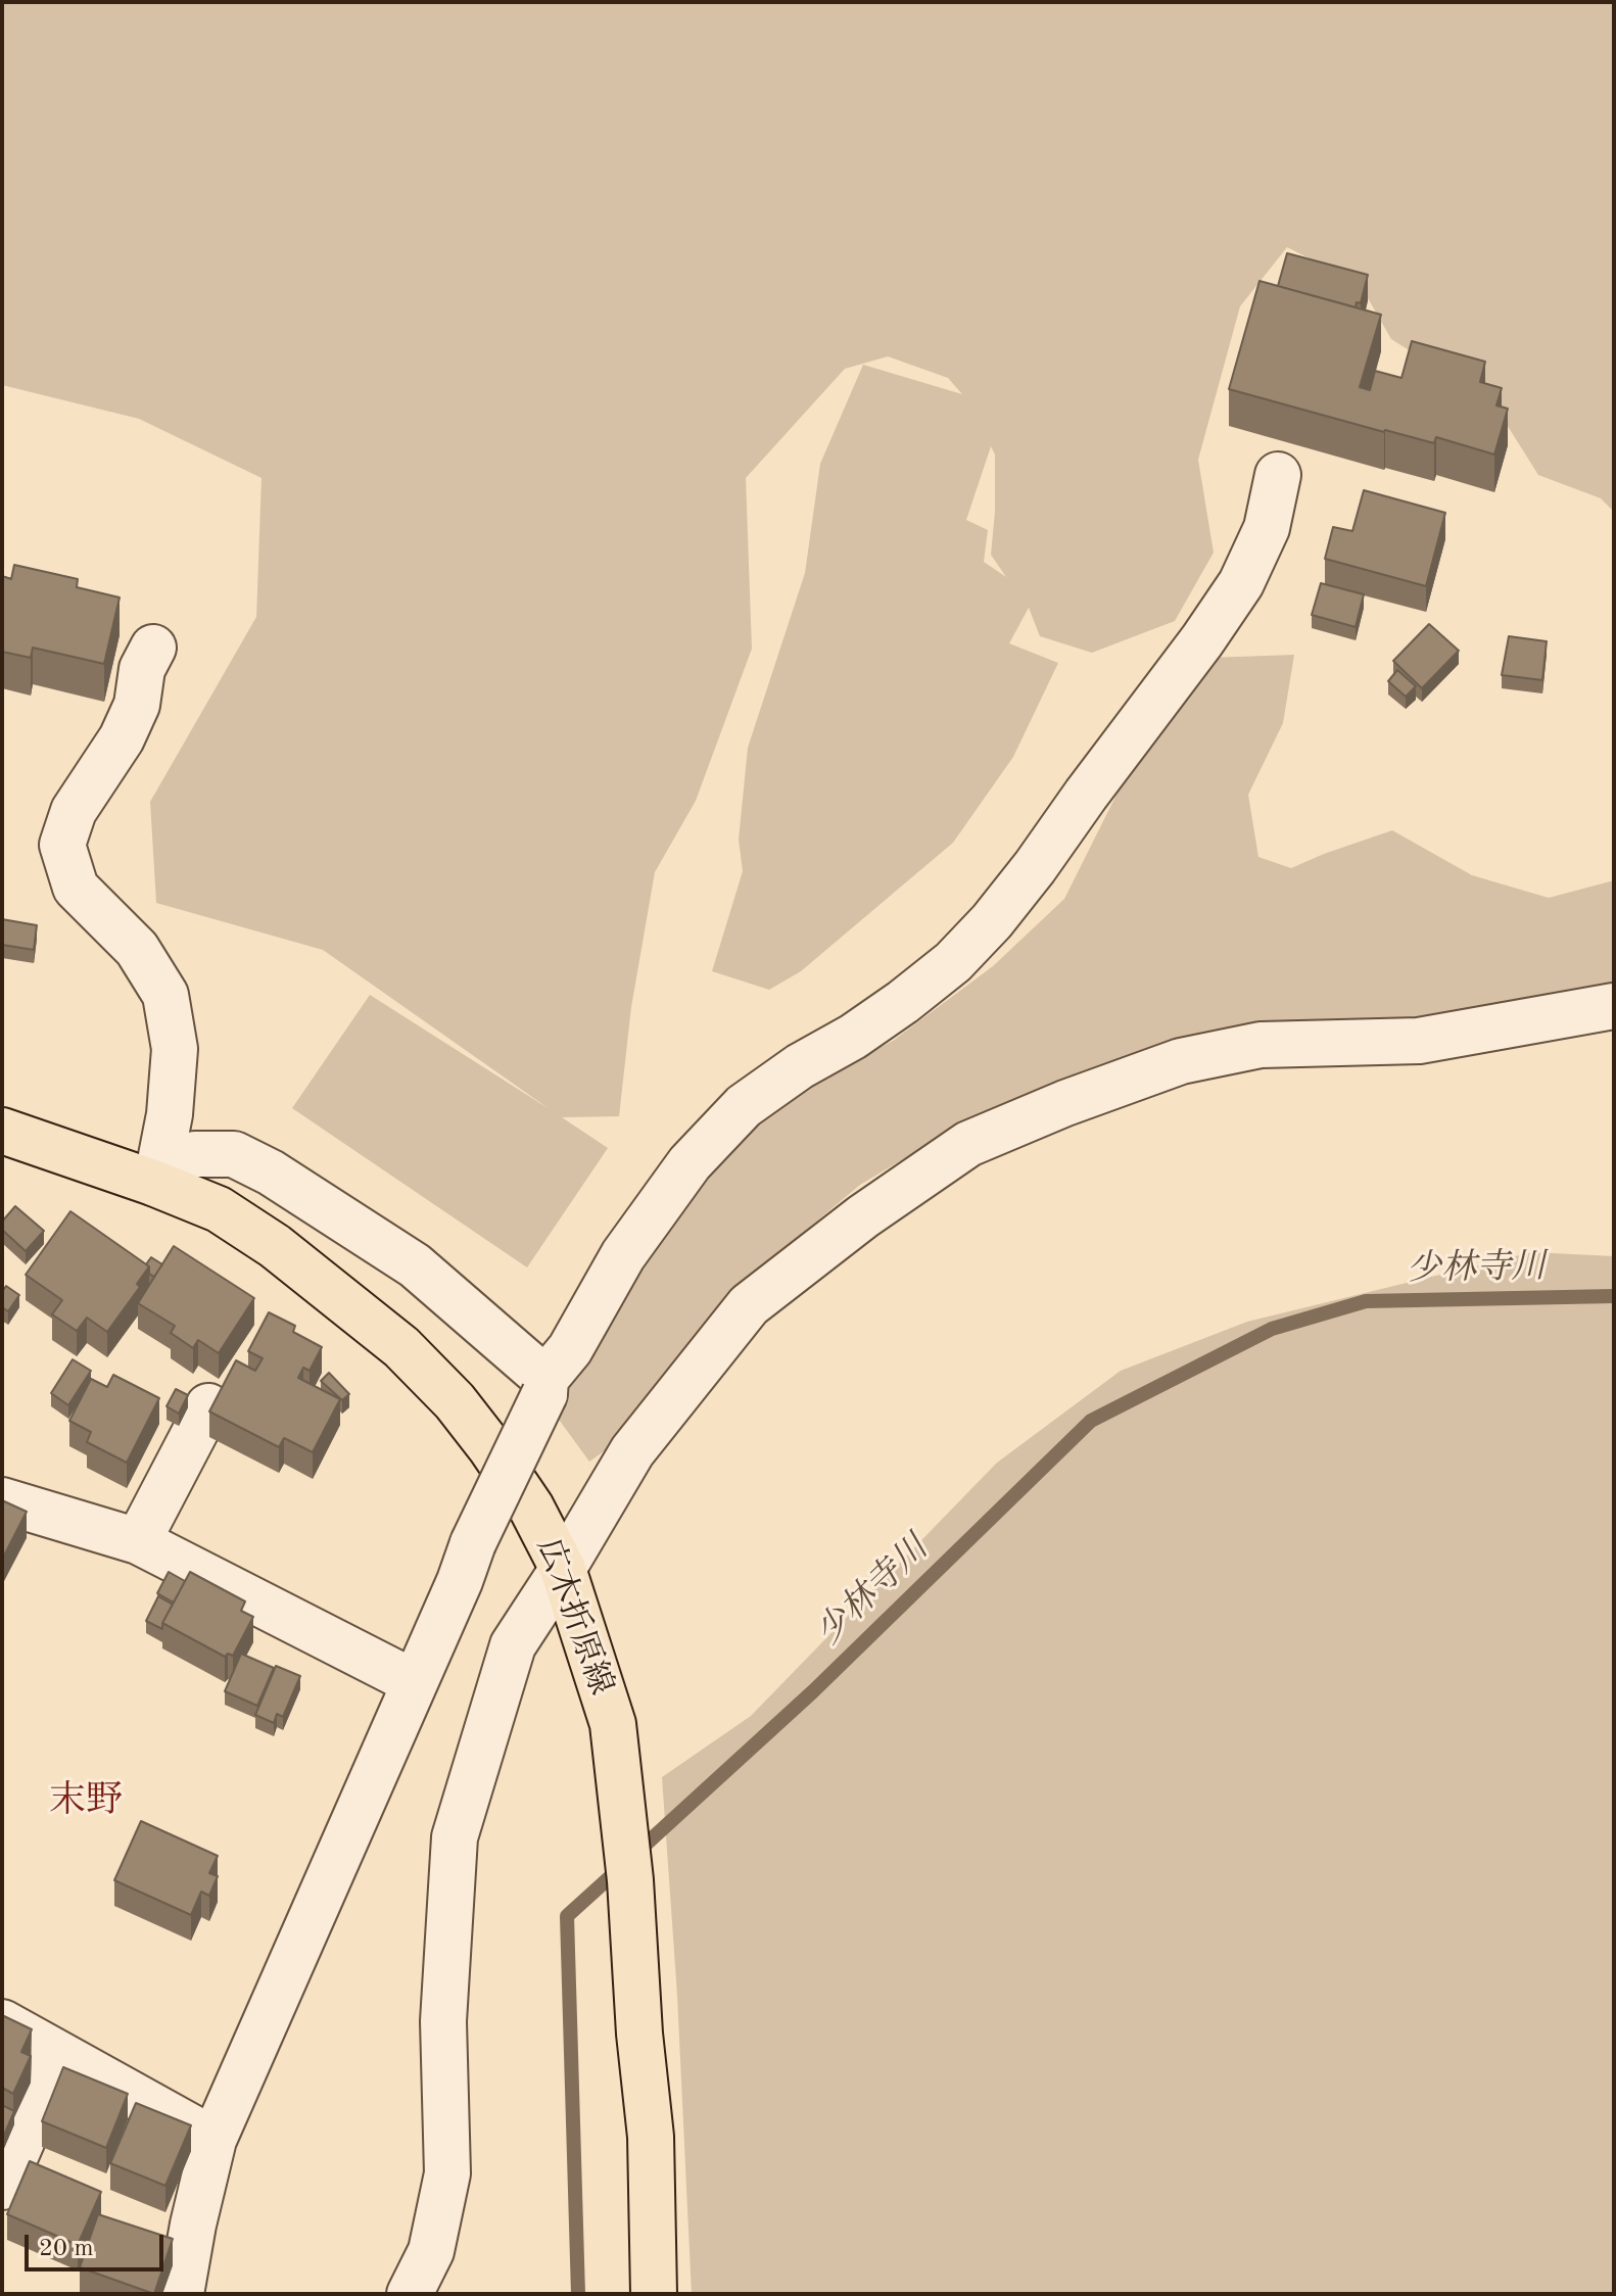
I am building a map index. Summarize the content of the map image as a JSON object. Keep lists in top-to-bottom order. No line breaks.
{"streets":{"main road":["広木折原線"]},"districts":["末野"],"water":["少林寺川"],"scale_bar":"20 m"}
